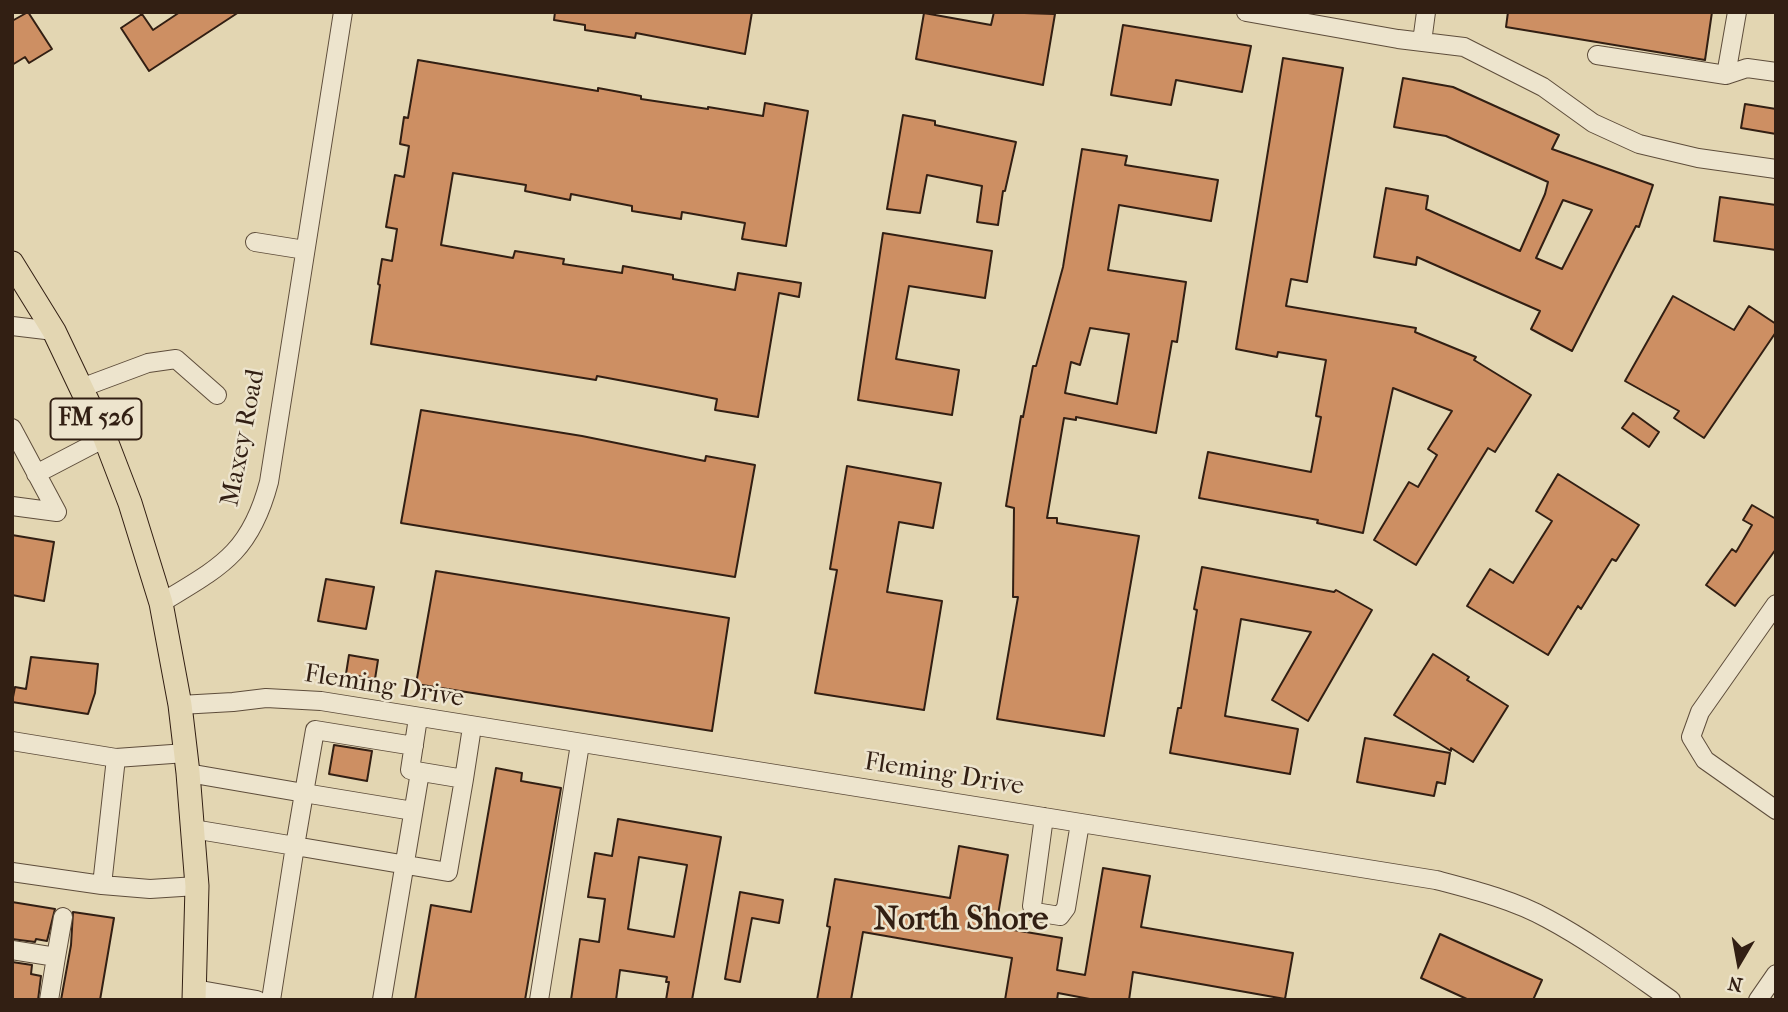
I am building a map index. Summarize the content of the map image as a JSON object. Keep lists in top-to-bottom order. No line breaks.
{"streets":{"main road":["FM 526"],"street":["Maxey Road","Fleming Drive"]},"crossings":[["FM 526","Maxey Road"],["FM 526","Fleming Drive"]],"districts":["North Shore"],"north":"bottom"}
